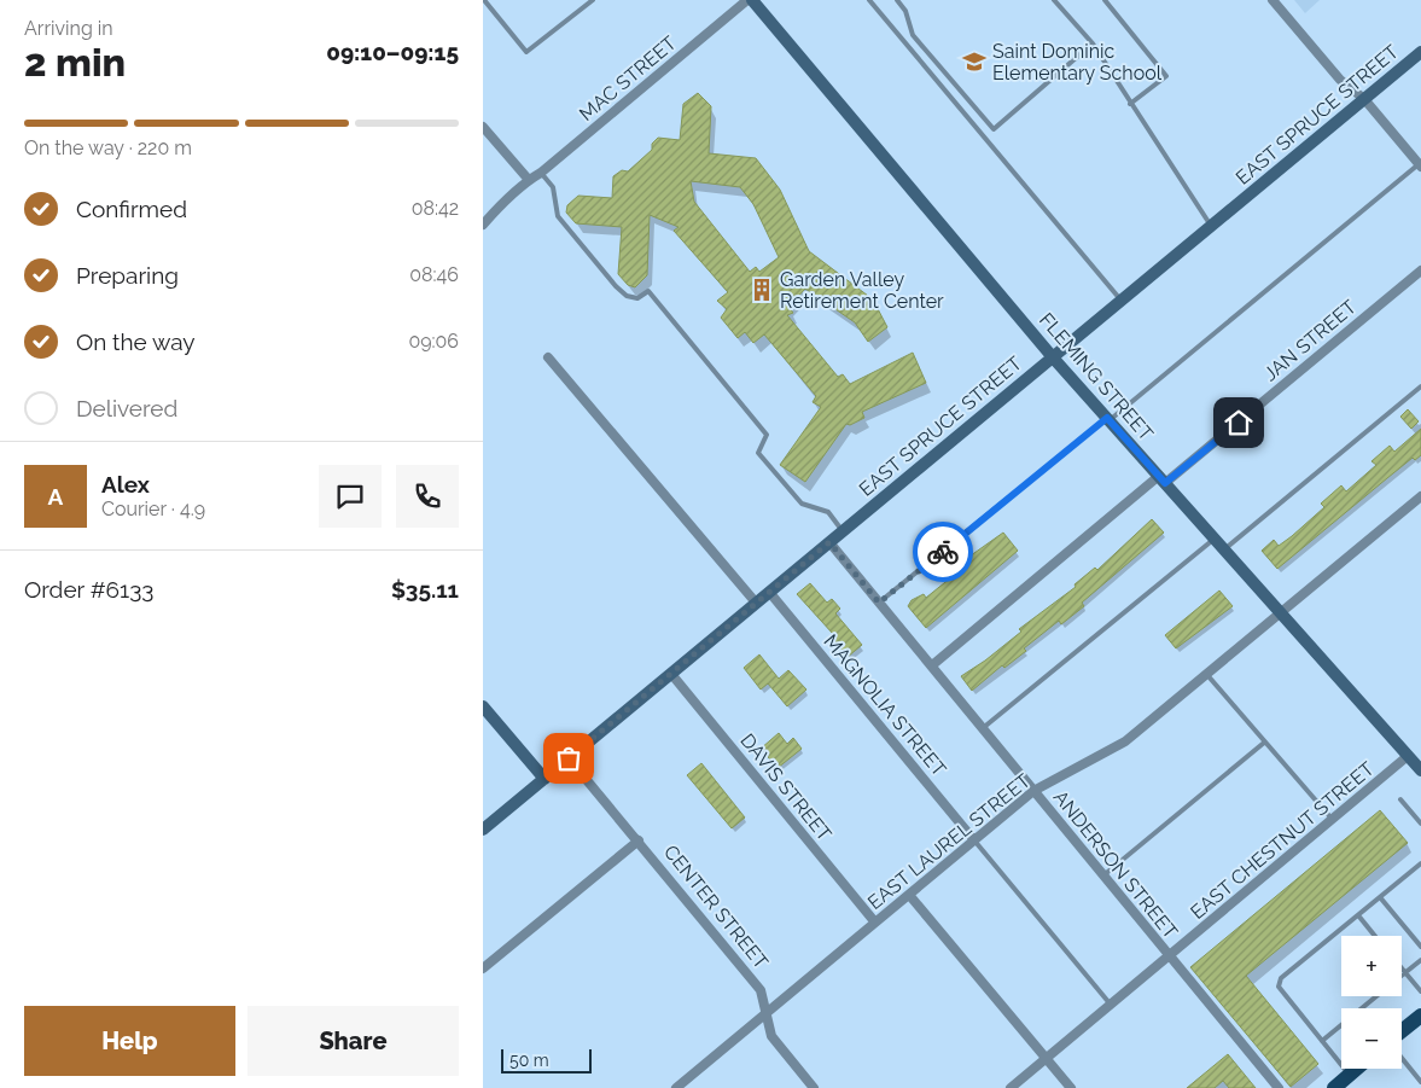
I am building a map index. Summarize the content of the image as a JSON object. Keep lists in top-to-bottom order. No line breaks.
{"streets":{"street":["MAC STREET","EAST SPRUCE STREET","JAN STREET","FLEMING STREET","MAGNOLIA STREET","DAVIS STREET","EAST CHESTNUT STREET","EAST LAUREL STREET","ANDERSON STREET","CENTER STREET"]},"crossings":[["MAC STREET","FLEMING STREET"],["EAST SPRUCE STREET","FLEMING STREET"],["EAST SPRUCE STREET","MAGNOLIA STREET"],["EAST SPRUCE STREET","DAVIS STREET"],["EAST SPRUCE STREET","ANDERSON STREET"],["EAST SPRUCE STREET","CENTER STREET"],["JAN STREET","FLEMING STREET"],["JAN STREET","ANDERSON STREET"],["FLEMING STREET","EAST CHESTNUT STREET"],["FLEMING STREET","EAST LAUREL STREET"],["MAGNOLIA STREET","EAST LAUREL STREET"],["DAVIS STREET","EAST LAUREL STREET"],["EAST CHESTNUT STREET","ANDERSON STREET"],["EAST LAUREL STREET","ANDERSON STREET"],["EAST LAUREL STREET","CENTER STREET"]],"places":{"school or university":["Saint Dominic Elementary School"],"building":["Garden Valley Retirement Center"]},"scale_bar":"50 m","page":{"heading":["2 min","Arriving in","09:10–09:15"],"panel":["Alex","Courier · 4.9","Order #6133","$35.11"],"bar":"On the way · 220 m","list":[["Confirmed","08:42"],["Preparing","08:46"],["On the way","09:06"],"Delivered"],"round":"A","map_buttons":["+","−"],"buttons":["Help","Share"],"scale":"50 m"}}
